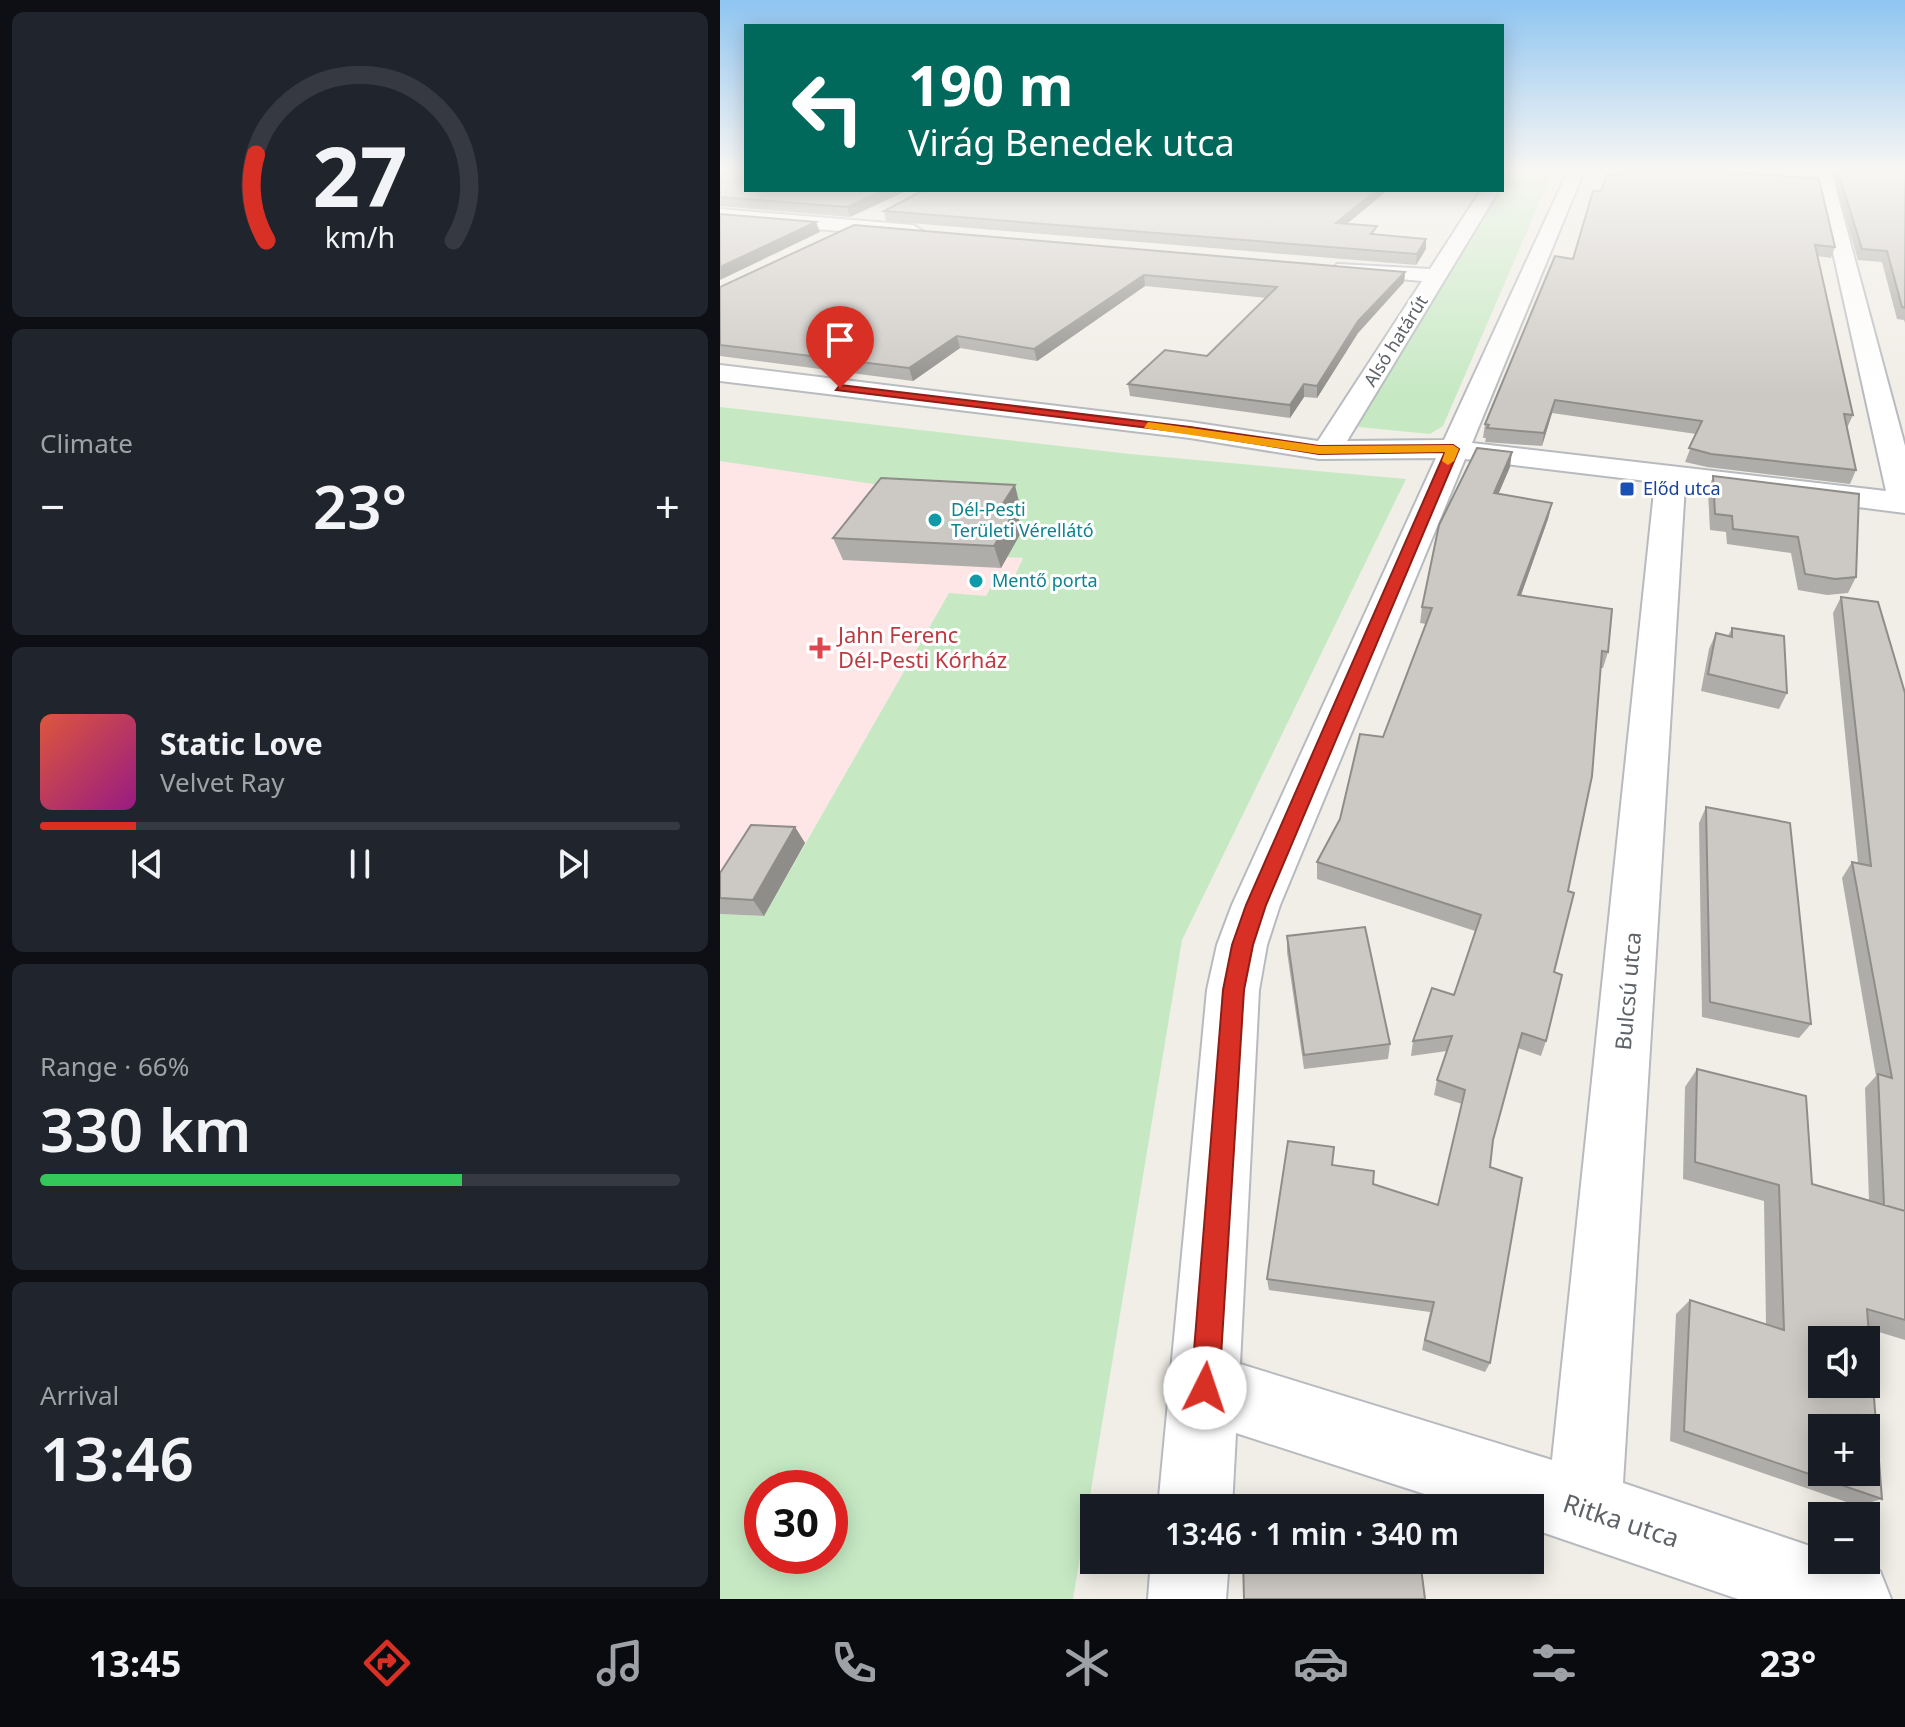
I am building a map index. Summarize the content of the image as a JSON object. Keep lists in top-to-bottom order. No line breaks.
{"streets":{"street":["Alsó határút","Bulcsú utca","Ritka utca"]},"crossings":[["Bulcsú utca","Ritka utca"]],"places":{"transit":["Előd utca"],"other":["Dél-Pesti Területi Vérellátó","Mentő porta"],"health":["Jahn Ferenc Dél-Pesti Kórház"]},"page":{"turn":["190 m","Virág Benedek utca"],"tile":["Climate",["Range · 66%","330 km"],["Arrival","13:46"]],"heat":["−","23°","+"],"song":["Static Love","Velvet Ray"],"map_buttons":["+","−"],"limit":"30","trip":"13:46 · 1 min · 340 m","tabs":["13:45","23°"],"gauge":["27","km/h"]}}
